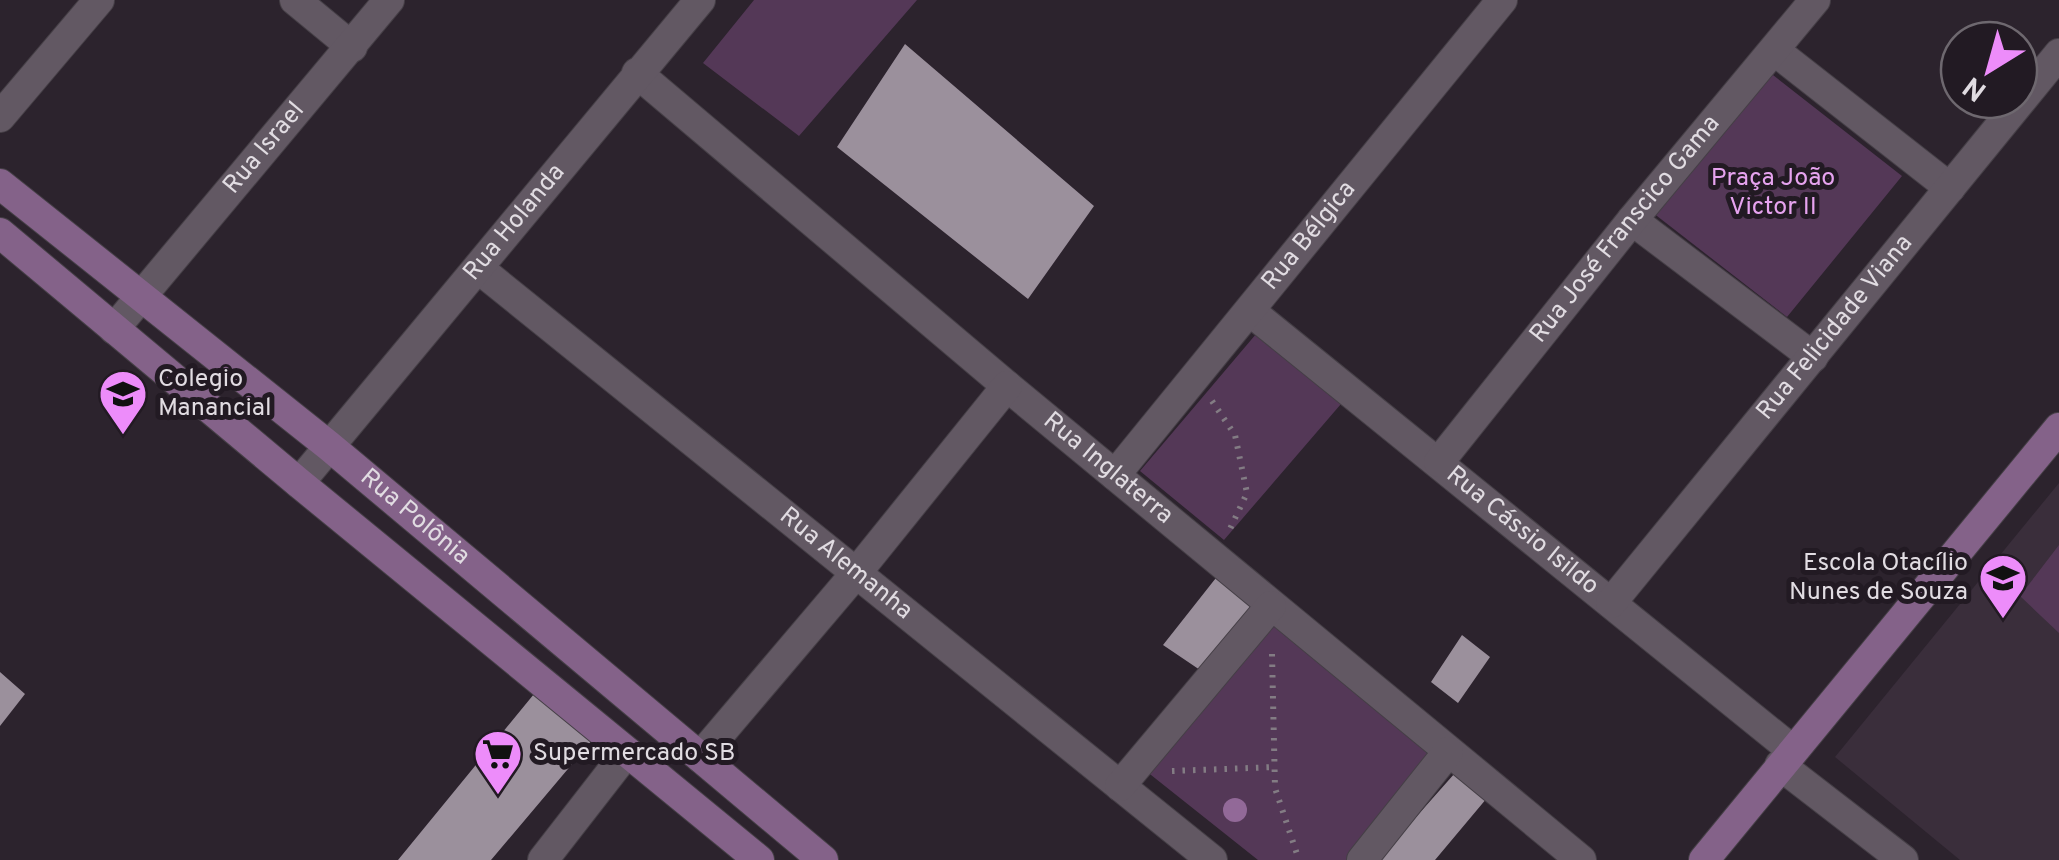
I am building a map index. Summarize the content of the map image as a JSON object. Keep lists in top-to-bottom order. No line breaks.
{"streets":{"street":["Rua Israel","Rua Holanda","Rua José Franscico Gama","Rua Bélgica","Rua Felicidade Viana","Rua Inglaterra","Rua Polônia","Rua Cássio Isildo","Rua Alemanha"]},"crossings":[["Rua Israel","Rua Polônia"],["Rua Holanda","Rua Inglaterra"],["Rua Holanda","Rua Polônia"],["Rua Holanda","Rua Alemanha"],["Rua José Franscico Gama","Rua Cássio Isildo"],["Rua Bélgica","Rua Inglaterra"],["Rua Bélgica","Rua Cássio Isildo"],["Rua Felicidade Viana","Rua Cássio Isildo"]],"parks":["Praça João Victor II"],"places":{"school or university":["Colegio Manancial","Escola Otacílio Nunes de Souza"],"supermarket":["Supermercado SB"]},"north":"bottom left"}
